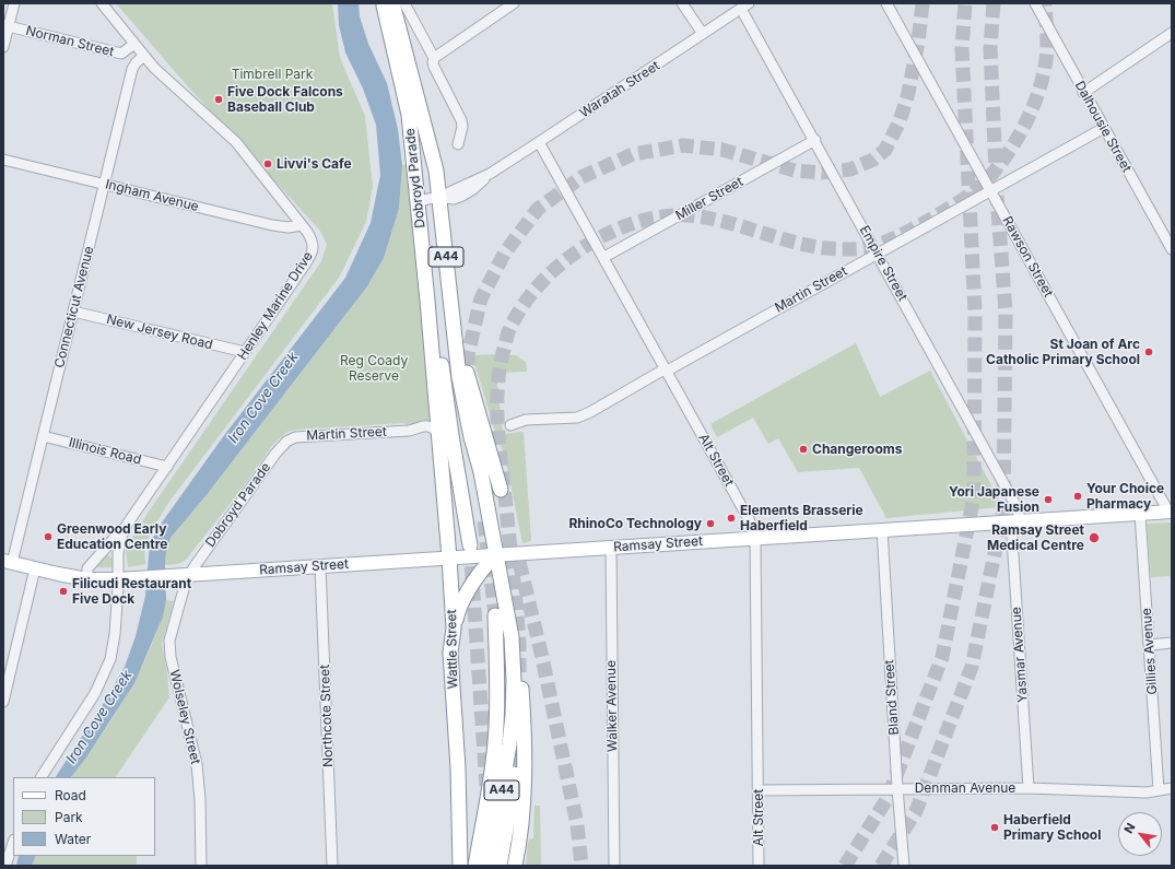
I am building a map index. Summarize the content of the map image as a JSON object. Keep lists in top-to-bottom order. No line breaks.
{"streets":{"highway":["Dobroyd Parade","A44","Wattle Street"],"main road":["Ramsay Street"],"street":["Norman Street","Waratah Street","Dalhousie Street","Ingham Avenue","Miller Street","Rawson Street","Empire Street","Martin Street","Henley Marine Drive","Connecticut Avenue","New Jersey Road","Illinois Road","Alt Street","Gillies Avenue","Yasmar Avenue","Bland Street","Walker Avenue","Northcote Street","Wolseley Street","Denman Avenue"]},"crossings":[["Norman Street","Henley Marine Drive"],["Waratah Street","Dobroyd Parade"],["Waratah Street","Empire Street"],["Waratah Street","Alt Street"],["Dalhousie Street","Martin Street"],["Dobroyd Parade","A44"],["Dobroyd Parade","Martin Street"],["Dobroyd Parade","Ramsay Street"],["Dobroyd Parade","Wattle Street"],["Dobroyd Parade","Wolseley Street"],["Ingham Avenue","Henley Marine Drive"],["Ingham Avenue","Connecticut Avenue"],["Miller Street","Empire Street"],["Miller Street","Alt Street"],["A44","Ramsay Street"],["Rawson Street","Martin Street"],["Rawson Street","Ramsay Street"],["Empire Street","Martin Street"],["Empire Street","Ramsay Street"],["Empire Street","Yasmar Avenue"],["Martin Street","Alt Street"],["Martin Street","Wattle Street"],["Henley Marine Drive","Connecticut Avenue"],["Henley Marine Drive","New Jersey Road"],["Henley Marine Drive","Illinois Road"],["Henley Marine Drive","Ramsay Street"],["Connecticut Avenue","New Jersey Road"],["Connecticut Avenue","Illinois Road"],["Connecticut Avenue","Ramsay Street"],["Alt Street","Ramsay Street"],["Alt Street","Denman Avenue"],["Ramsay Street","Wattle Street"],["Ramsay Street","Gillies Avenue"],["Ramsay Street","Yasmar Avenue"],["Ramsay Street","Bland Street"],["Ramsay Street","Walker Avenue"],["Ramsay Street","Northcote Street"],["Ramsay Street","Wolseley Street"],["Gillies Avenue","Denman Avenue"],["Yasmar Avenue","Denman Avenue"],["Bland Street","Denman Avenue"]],"water":["Iron Cove Creek"],"parks":["Timbrell Park","Reg Coady Reserve"],"places":["Five Dock Falcons Baseball Club","Livvi's Cafe","St Joan of Arc Catholic Primary School","Changerooms","Your Choice Pharmacy","Yori Japanese Fusion","Elements Brasserie Haberfield","RhinoCo Technology","Greenwood Early Education Centre","Ramsay Street Medical Centre","Filicudi Restaurant Five Dock","Haberfield Primary School"],"legend":["Road","Park","Water"],"north":"top left"}
